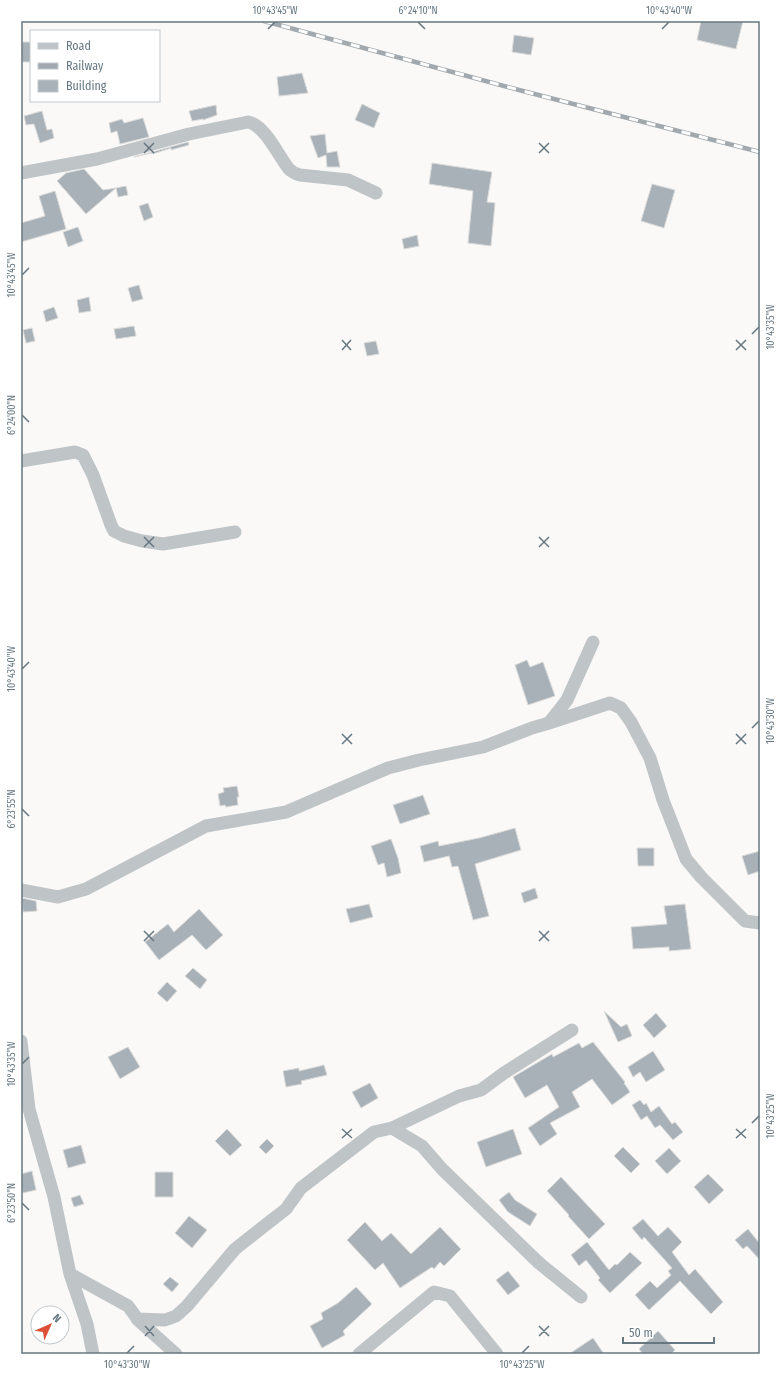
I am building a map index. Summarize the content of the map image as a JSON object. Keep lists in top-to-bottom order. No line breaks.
{"legend":["Road","Railway","Building"],"scale_bar":"50 m","north":"top right","coordinates":["10°43'45\"W","6°24'10\"N","10°43'40\"W","10°43'35\"W","6°24'00\"N","10°43'30\"W","6°23'55\"N","10°43'25\"W","6°23'50\"N"]}
